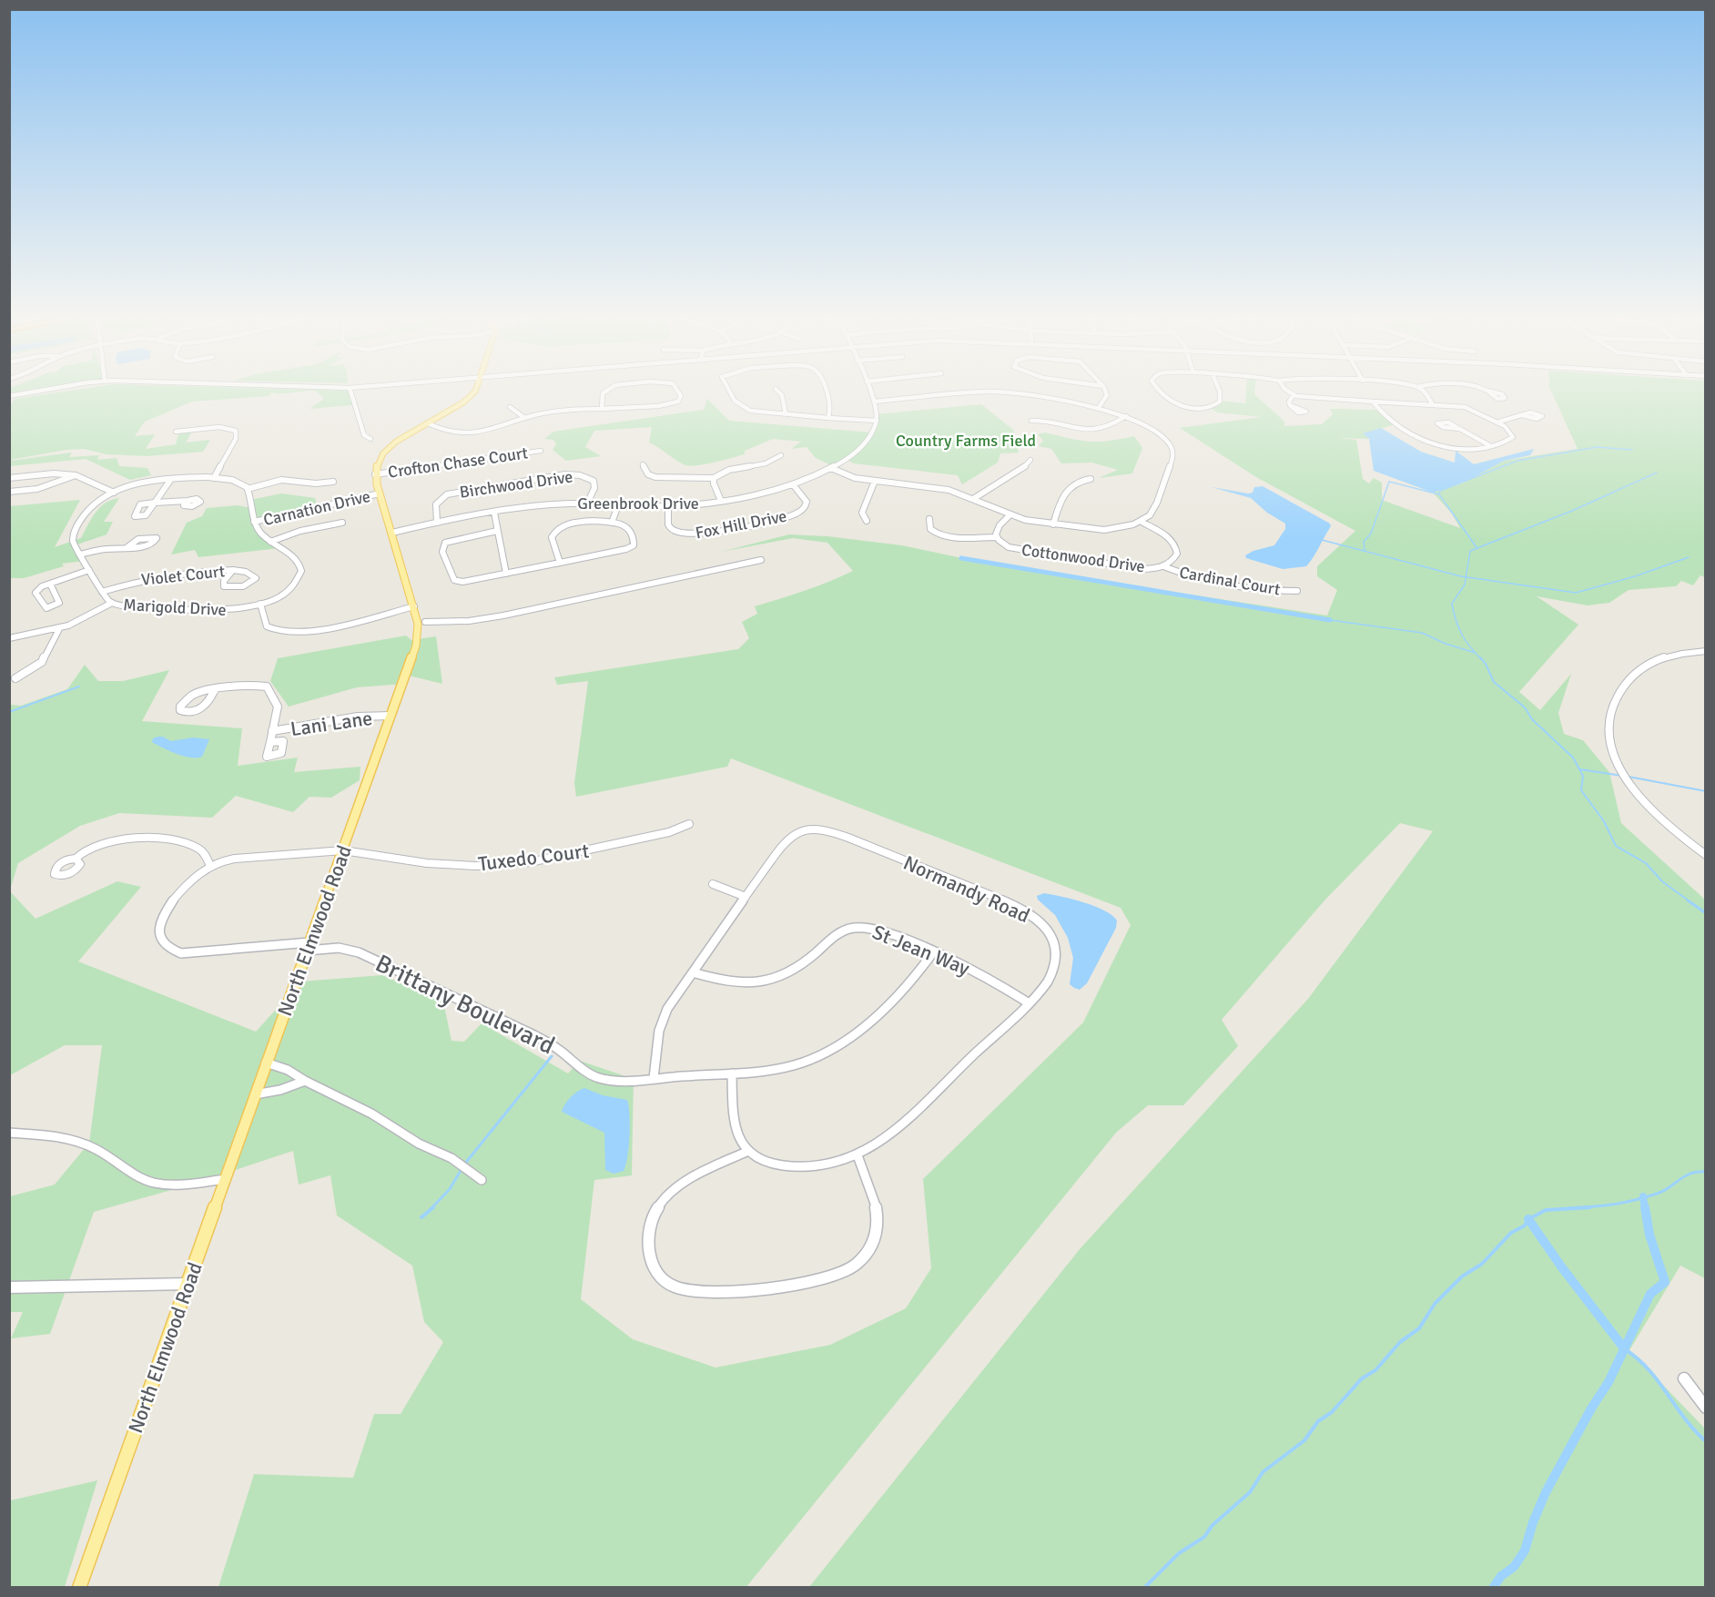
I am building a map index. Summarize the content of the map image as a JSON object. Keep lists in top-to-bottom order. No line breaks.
{"streets":{"main road":["North Elmwood Road"],"street":["Crofton Chase Court","Birchwood Drive","Greenbrook Drive","Carnation Drive","Fox Hill Drive","Cottonwood Drive","Violet Court","Cardinal Court","Marigold Drive","Lani Lane","Tuxedo Court","Normandy Road","St Jean Way","Brittany Boulevard"]},"crossings":[["Crofton Chase Court","North Elmwood Road"],["Birchwood Drive","Greenbrook Drive"],["Greenbrook Drive","Fox Hill Drive"],["Greenbrook Drive","North Elmwood Road"],["Carnation Drive","Marigold Drive"],["Carnation Drive","North Elmwood Road"],["Cottonwood Drive","Cardinal Court"],["Violet Court","Marigold Drive"],["Lani Lane","North Elmwood Road"],["Tuxedo Court","North Elmwood Road"],["Tuxedo Court","Brittany Boulevard"],["Normandy Road","St Jean Way"],["Normandy Road","Brittany Boulevard"],["North Elmwood Road","Brittany Boulevard"],["St Jean Way","Brittany Boulevard"]],"parks":["Country Farms Field"]}
